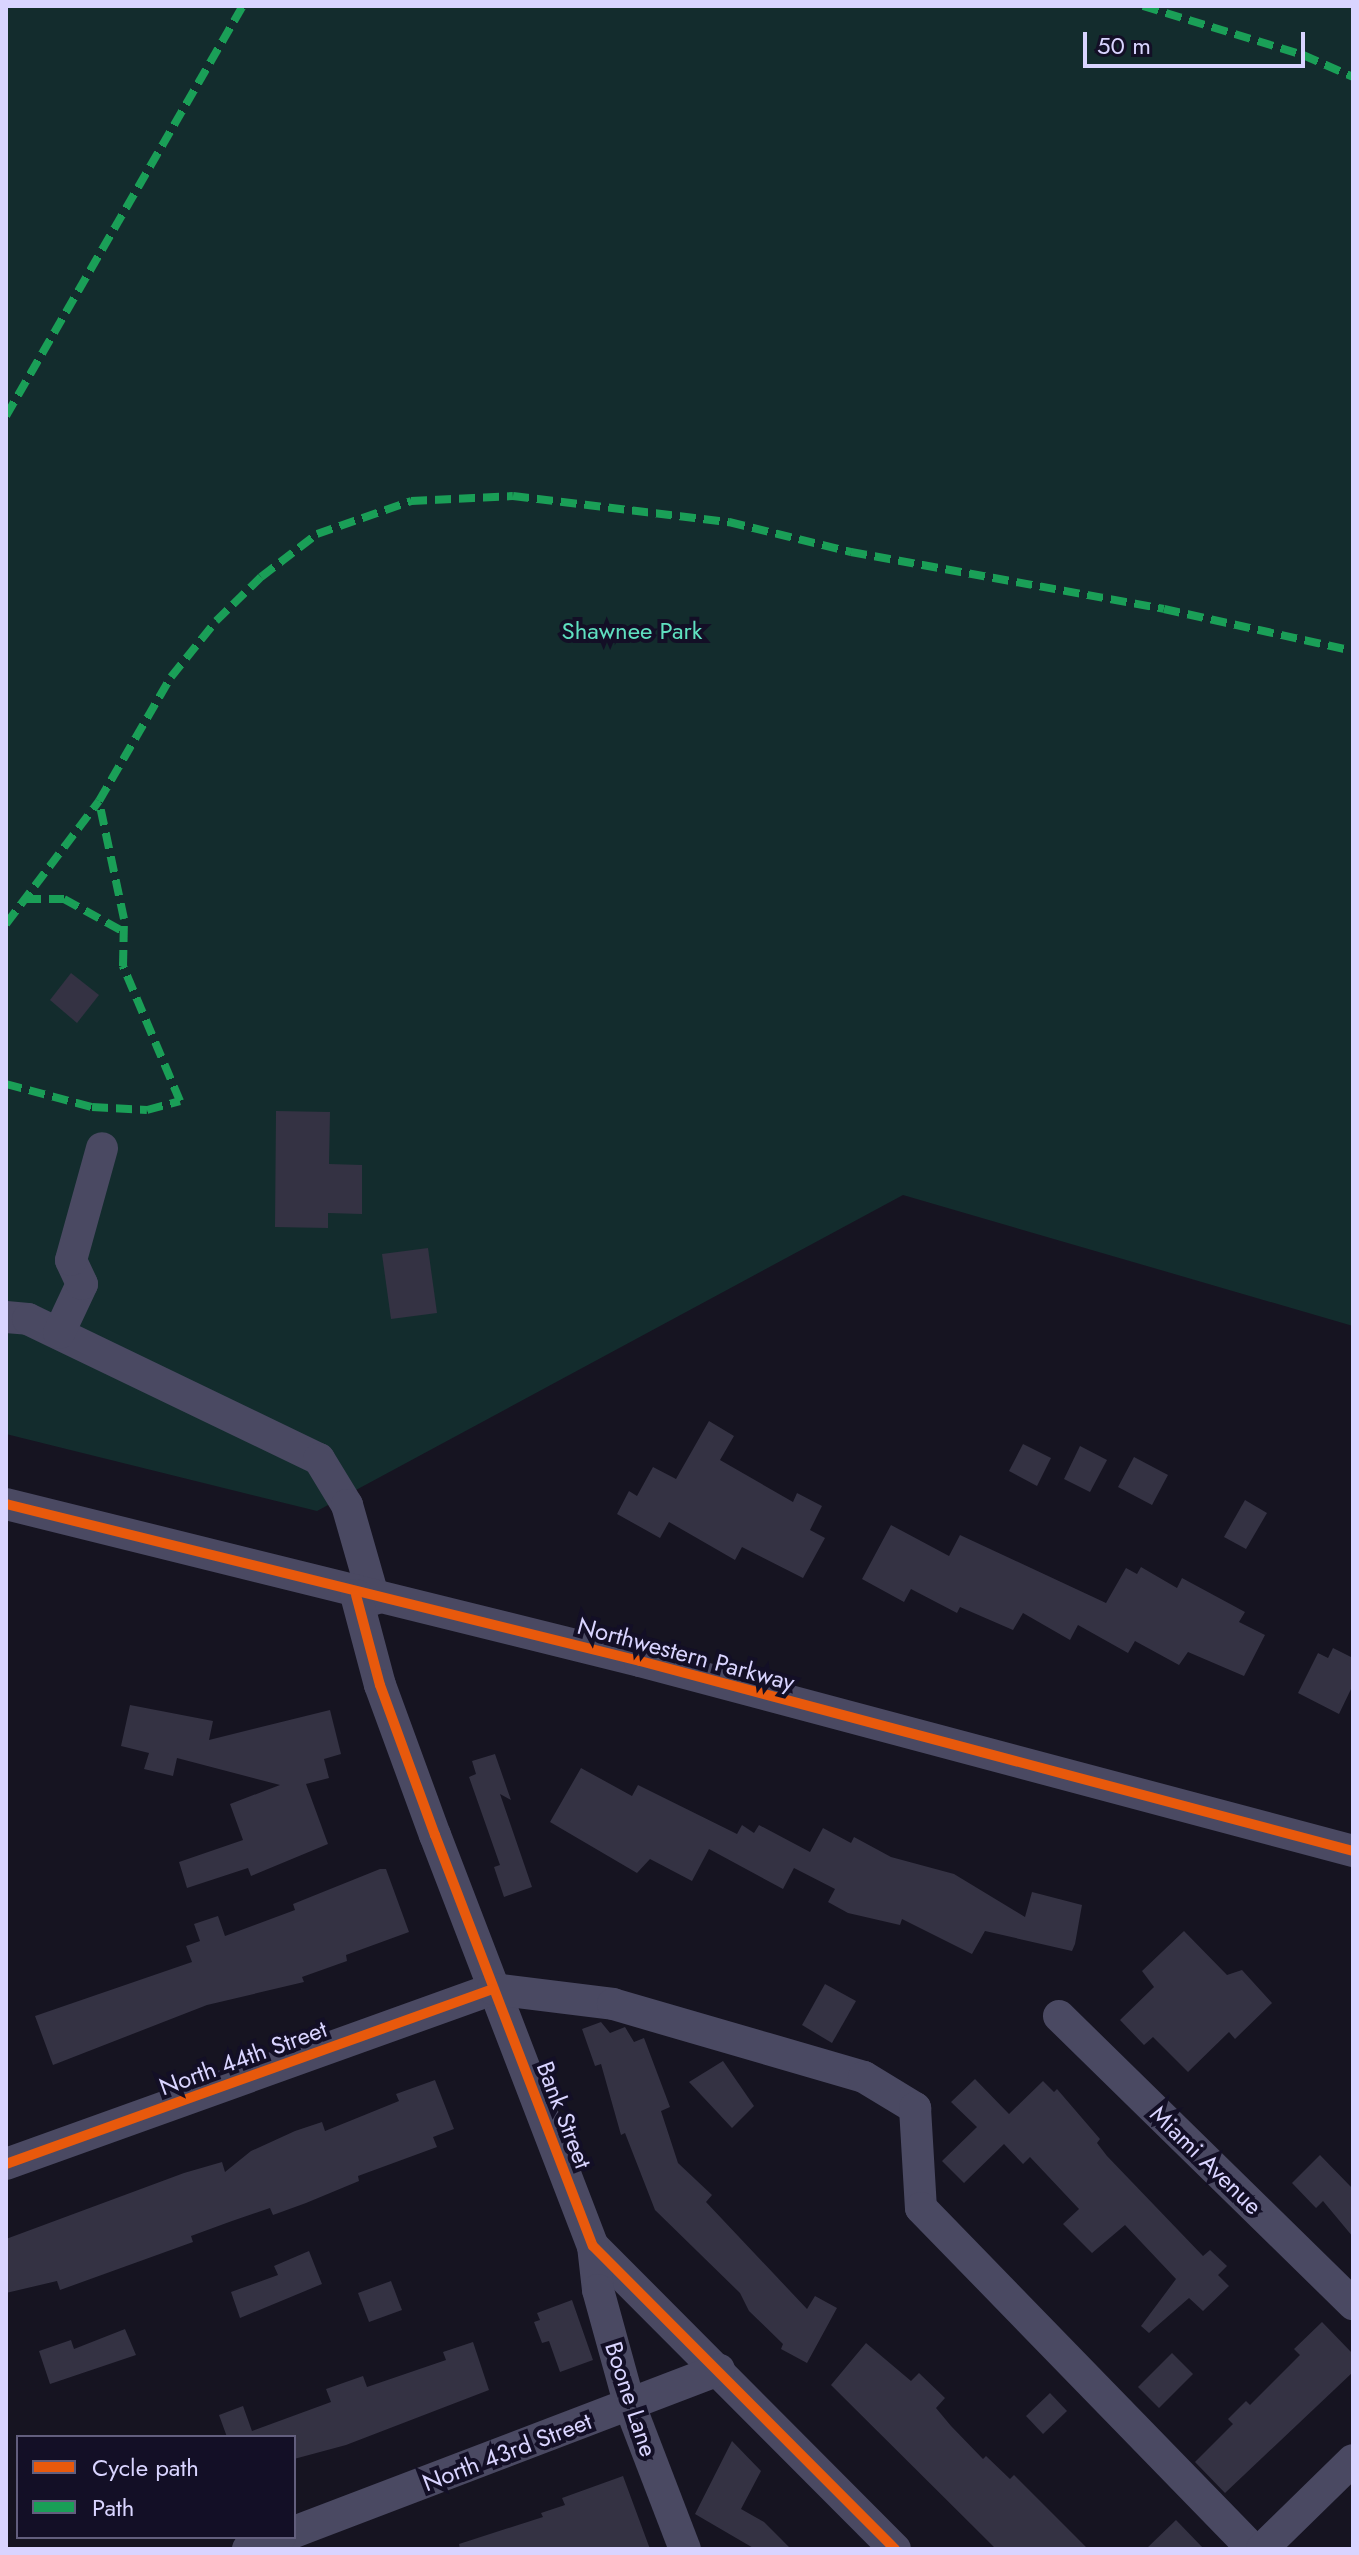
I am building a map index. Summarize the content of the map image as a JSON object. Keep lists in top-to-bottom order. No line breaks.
{"streets":{"street":["Northwestern Parkway","North 44th Street","Bank Street","Miami Avenue","Boone Lane","North 43rd Street"]},"crossings":[["Northwestern Parkway","Bank Street"],["North 44th Street","Bank Street"],["Bank Street","Boone Lane"],["Bank Street","North 43rd Street"],["Boone Lane","North 43rd Street"]],"parks":["Shawnee Park"],"legend":["Cycle path","Path"],"scale_bar":"50 m"}
